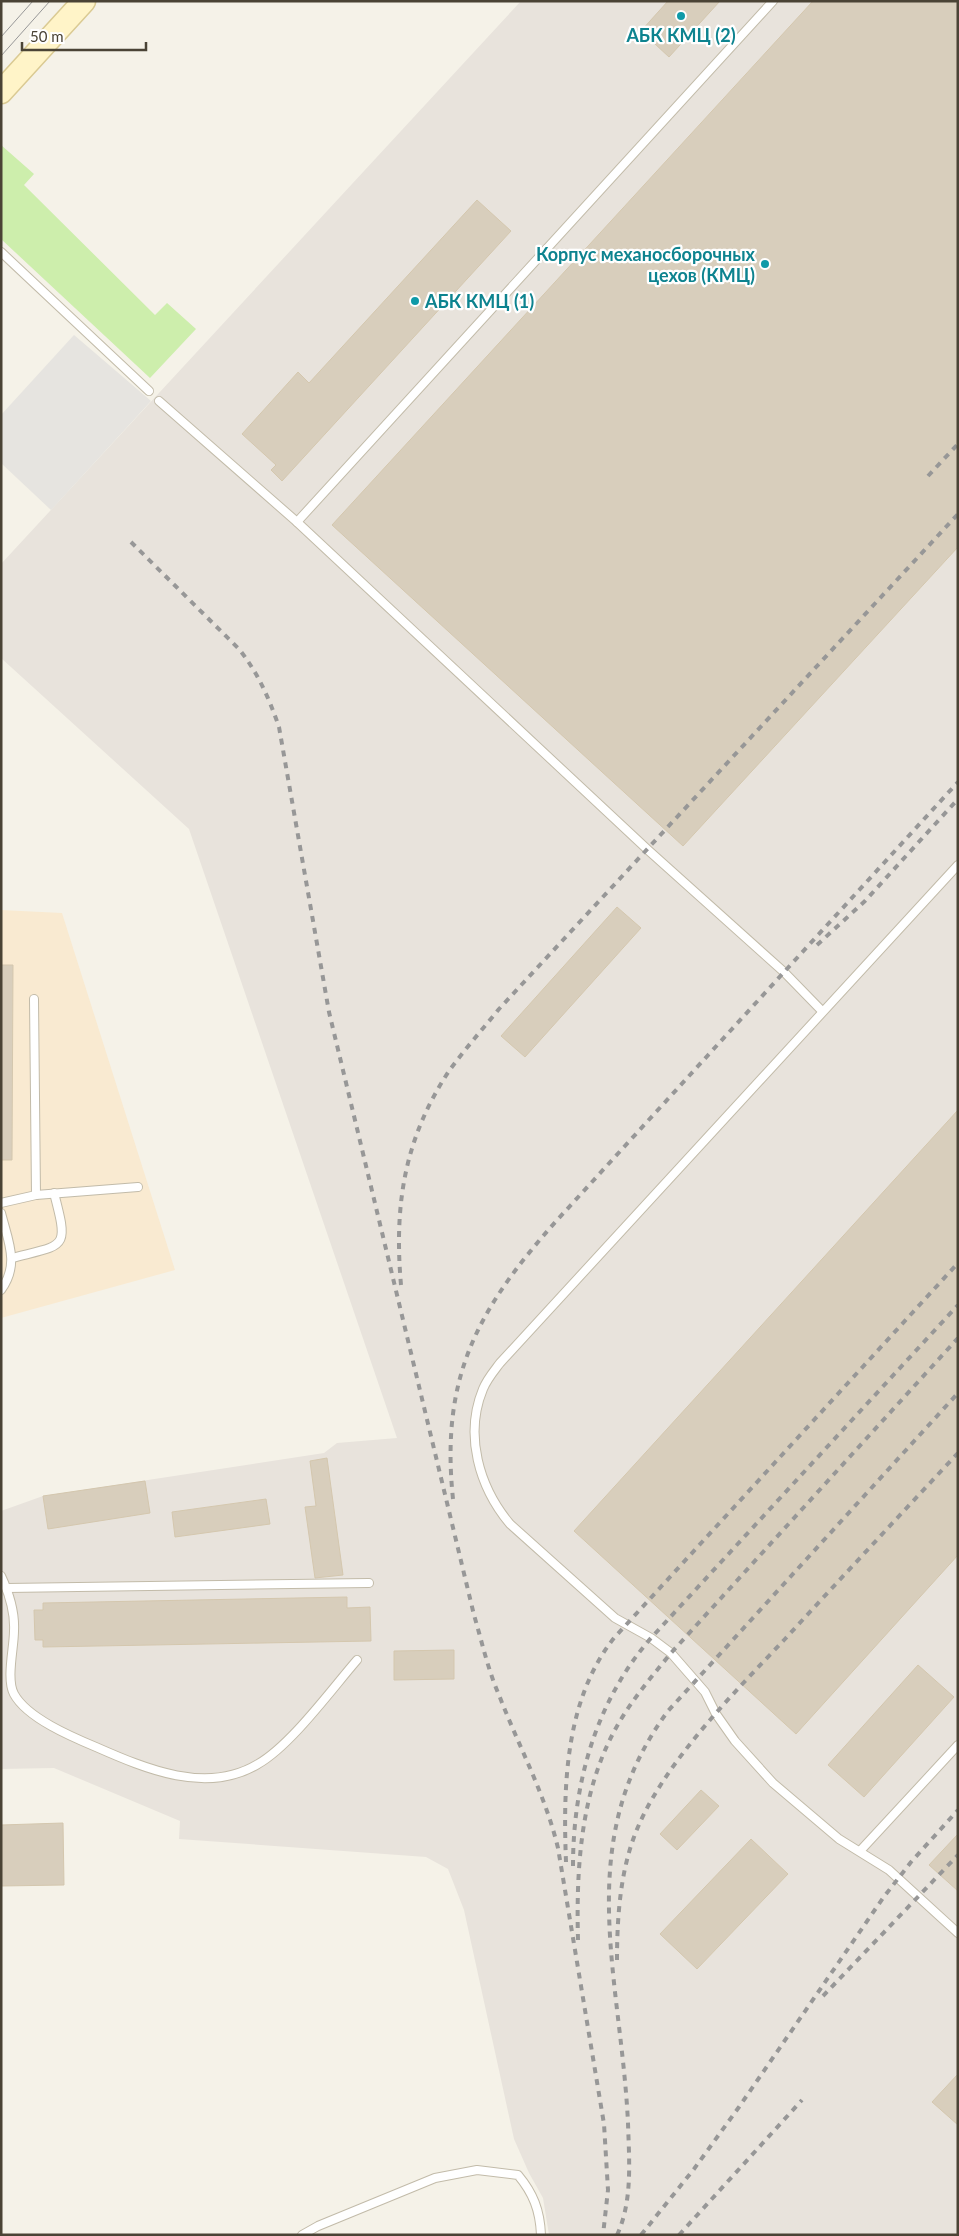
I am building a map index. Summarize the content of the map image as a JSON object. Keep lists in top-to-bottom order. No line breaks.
{"places":["АБК КМЦ (2)","Корпус механосборочных цехов (КМЦ)","АБК КМЦ (1)"],"scale_bar":"50 m"}
